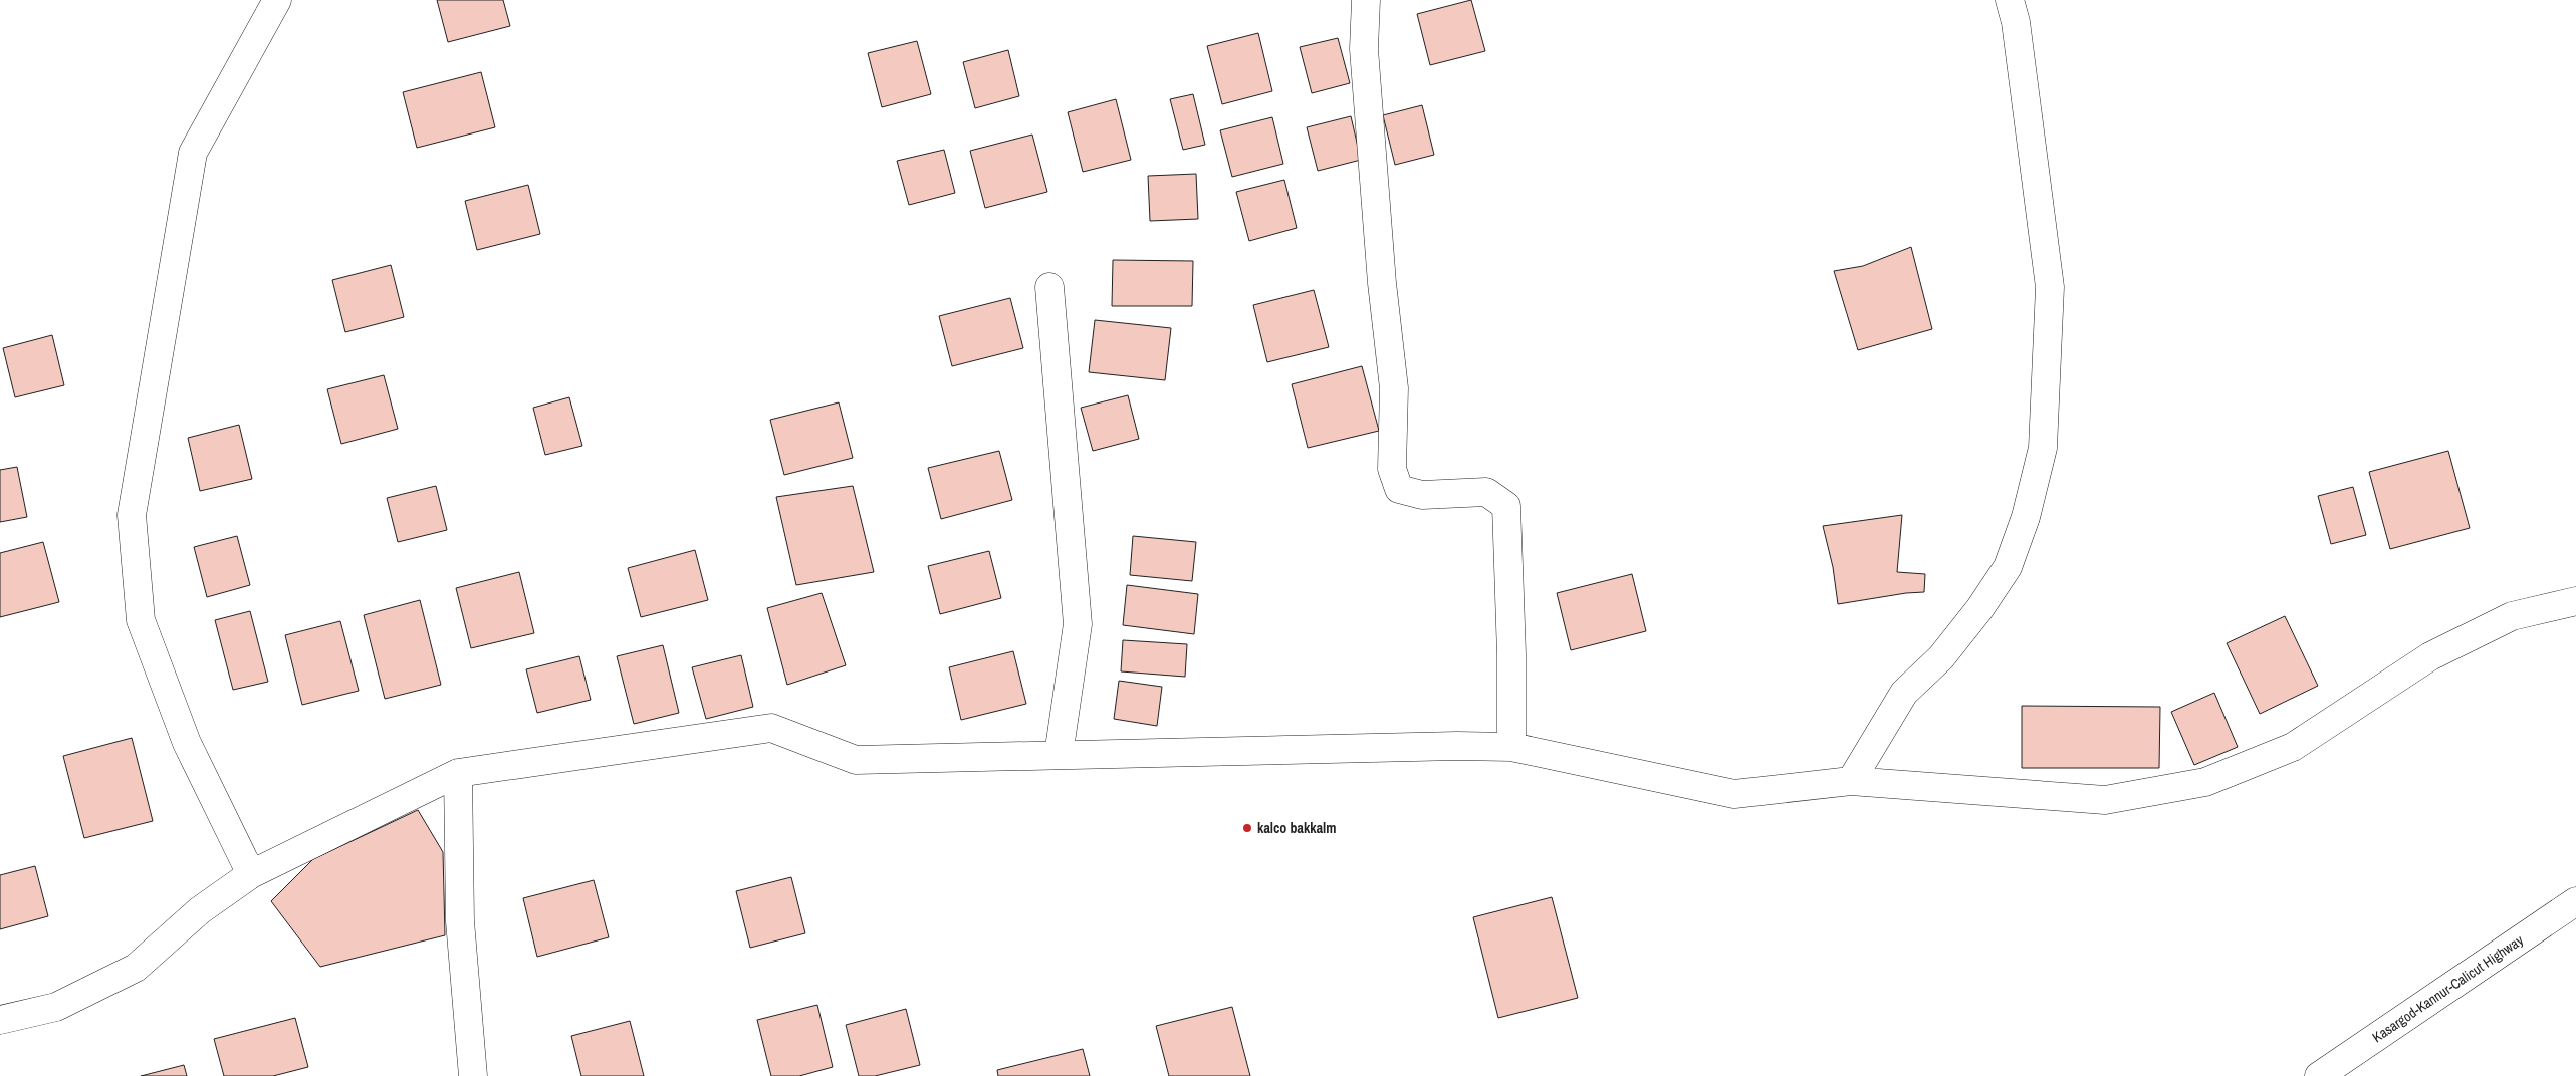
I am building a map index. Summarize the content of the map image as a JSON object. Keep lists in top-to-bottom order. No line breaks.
{"streets":{"main road":["Kasargod-Kannur-Calicut Highway"]},"places":["kalco bakkalm"]}
